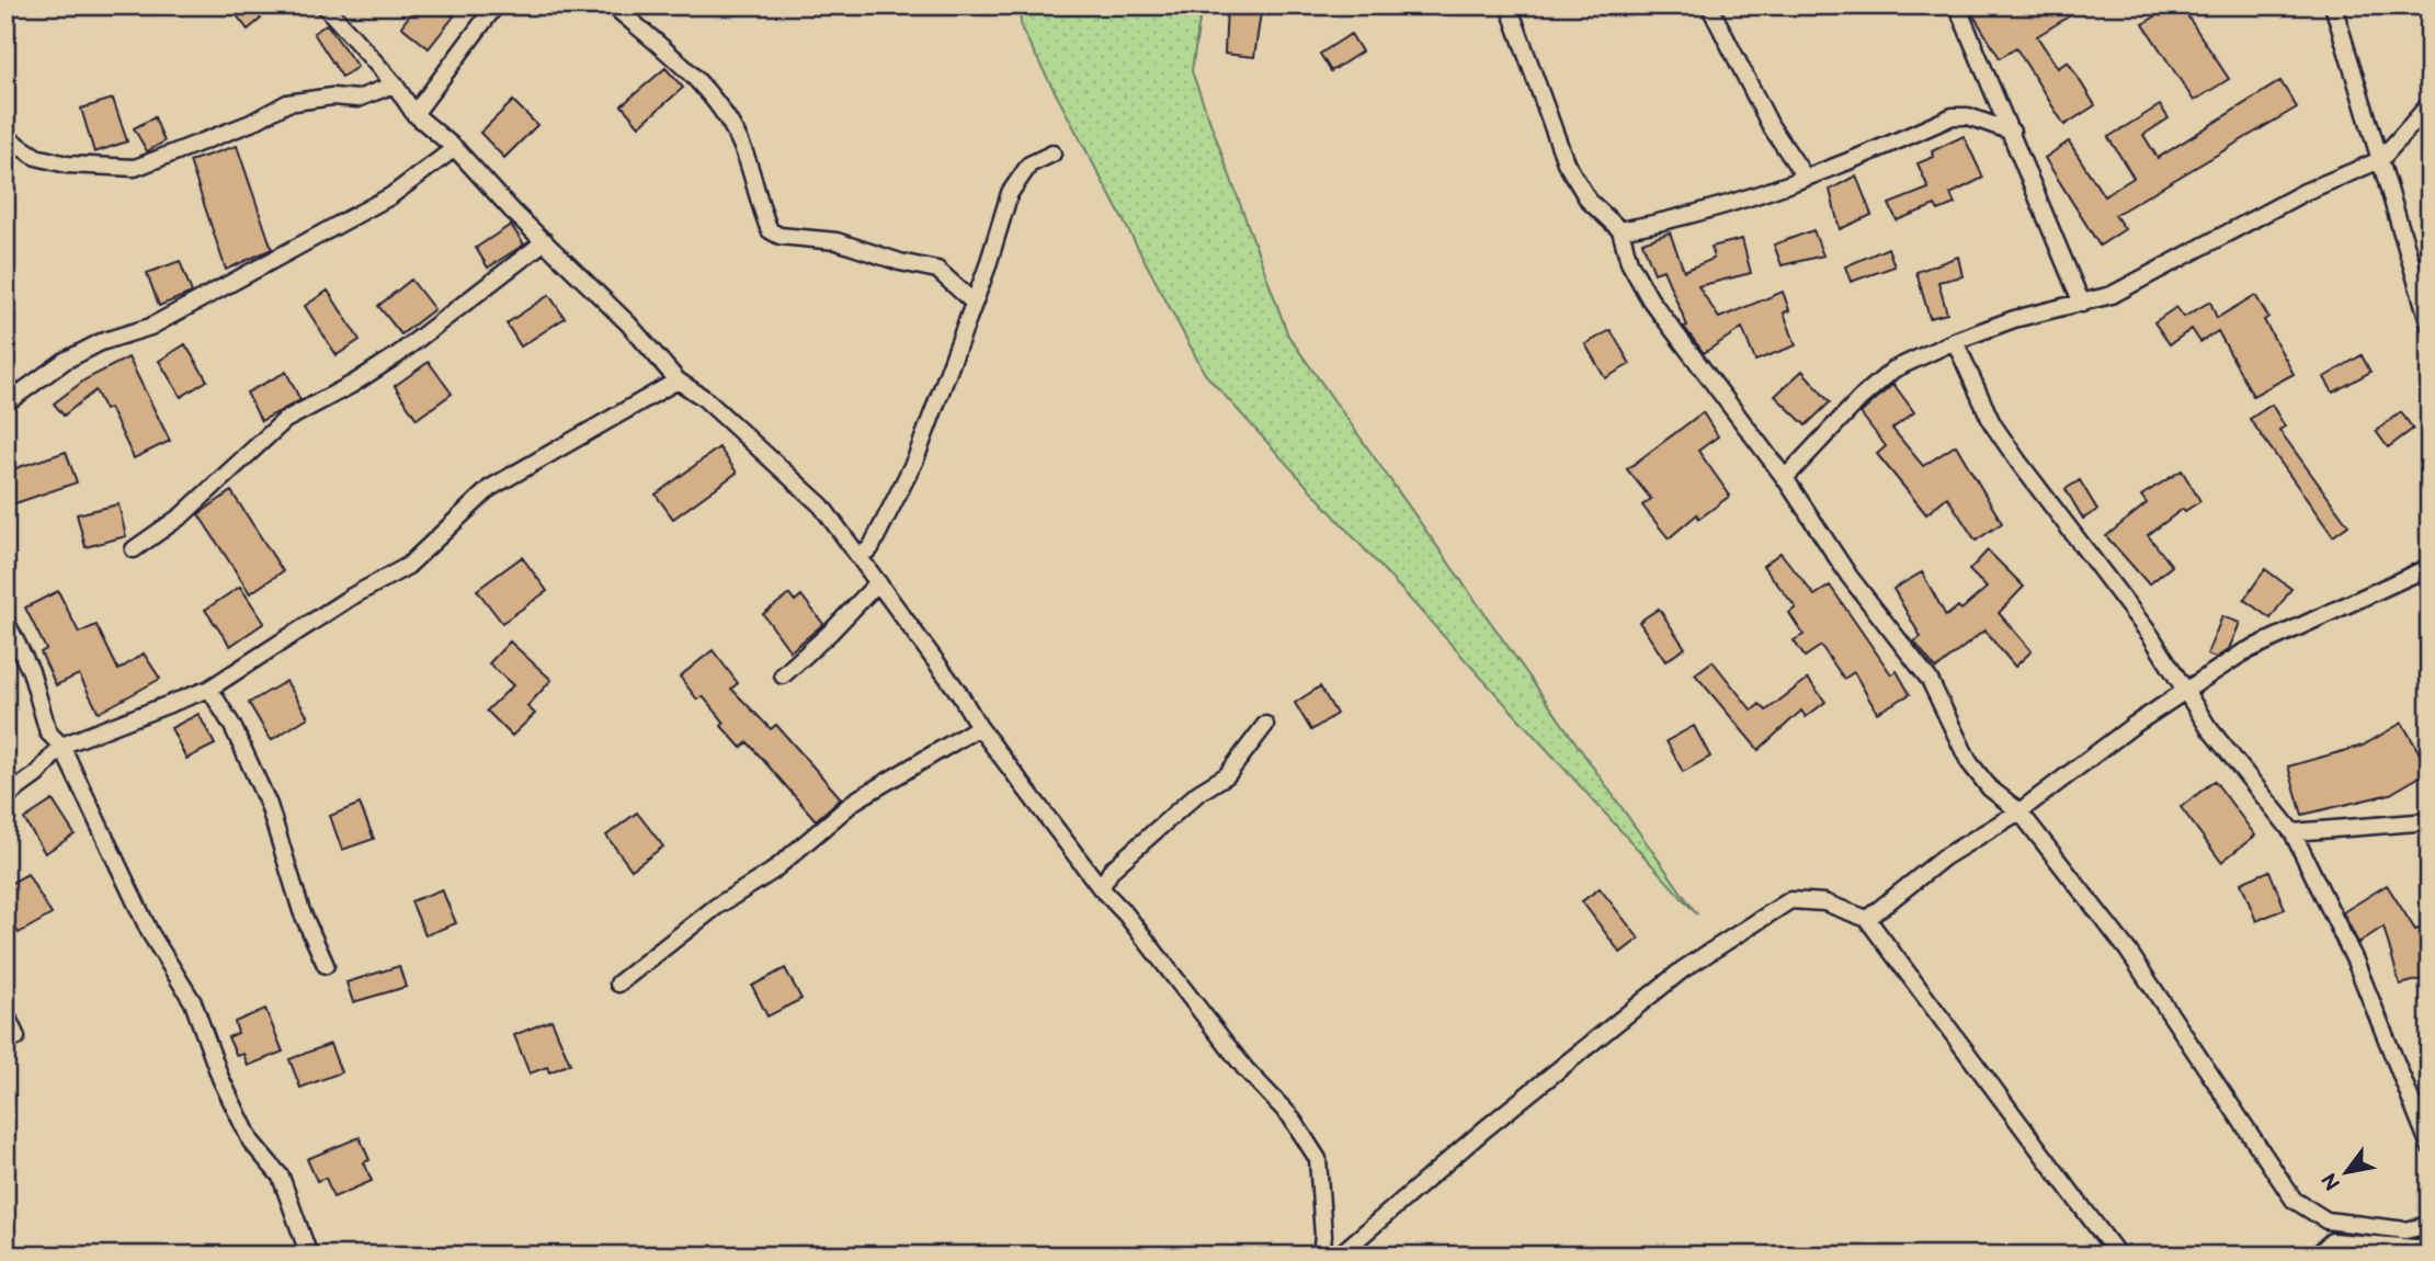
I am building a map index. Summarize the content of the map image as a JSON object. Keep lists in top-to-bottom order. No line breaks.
{"north":"bottom left"}
